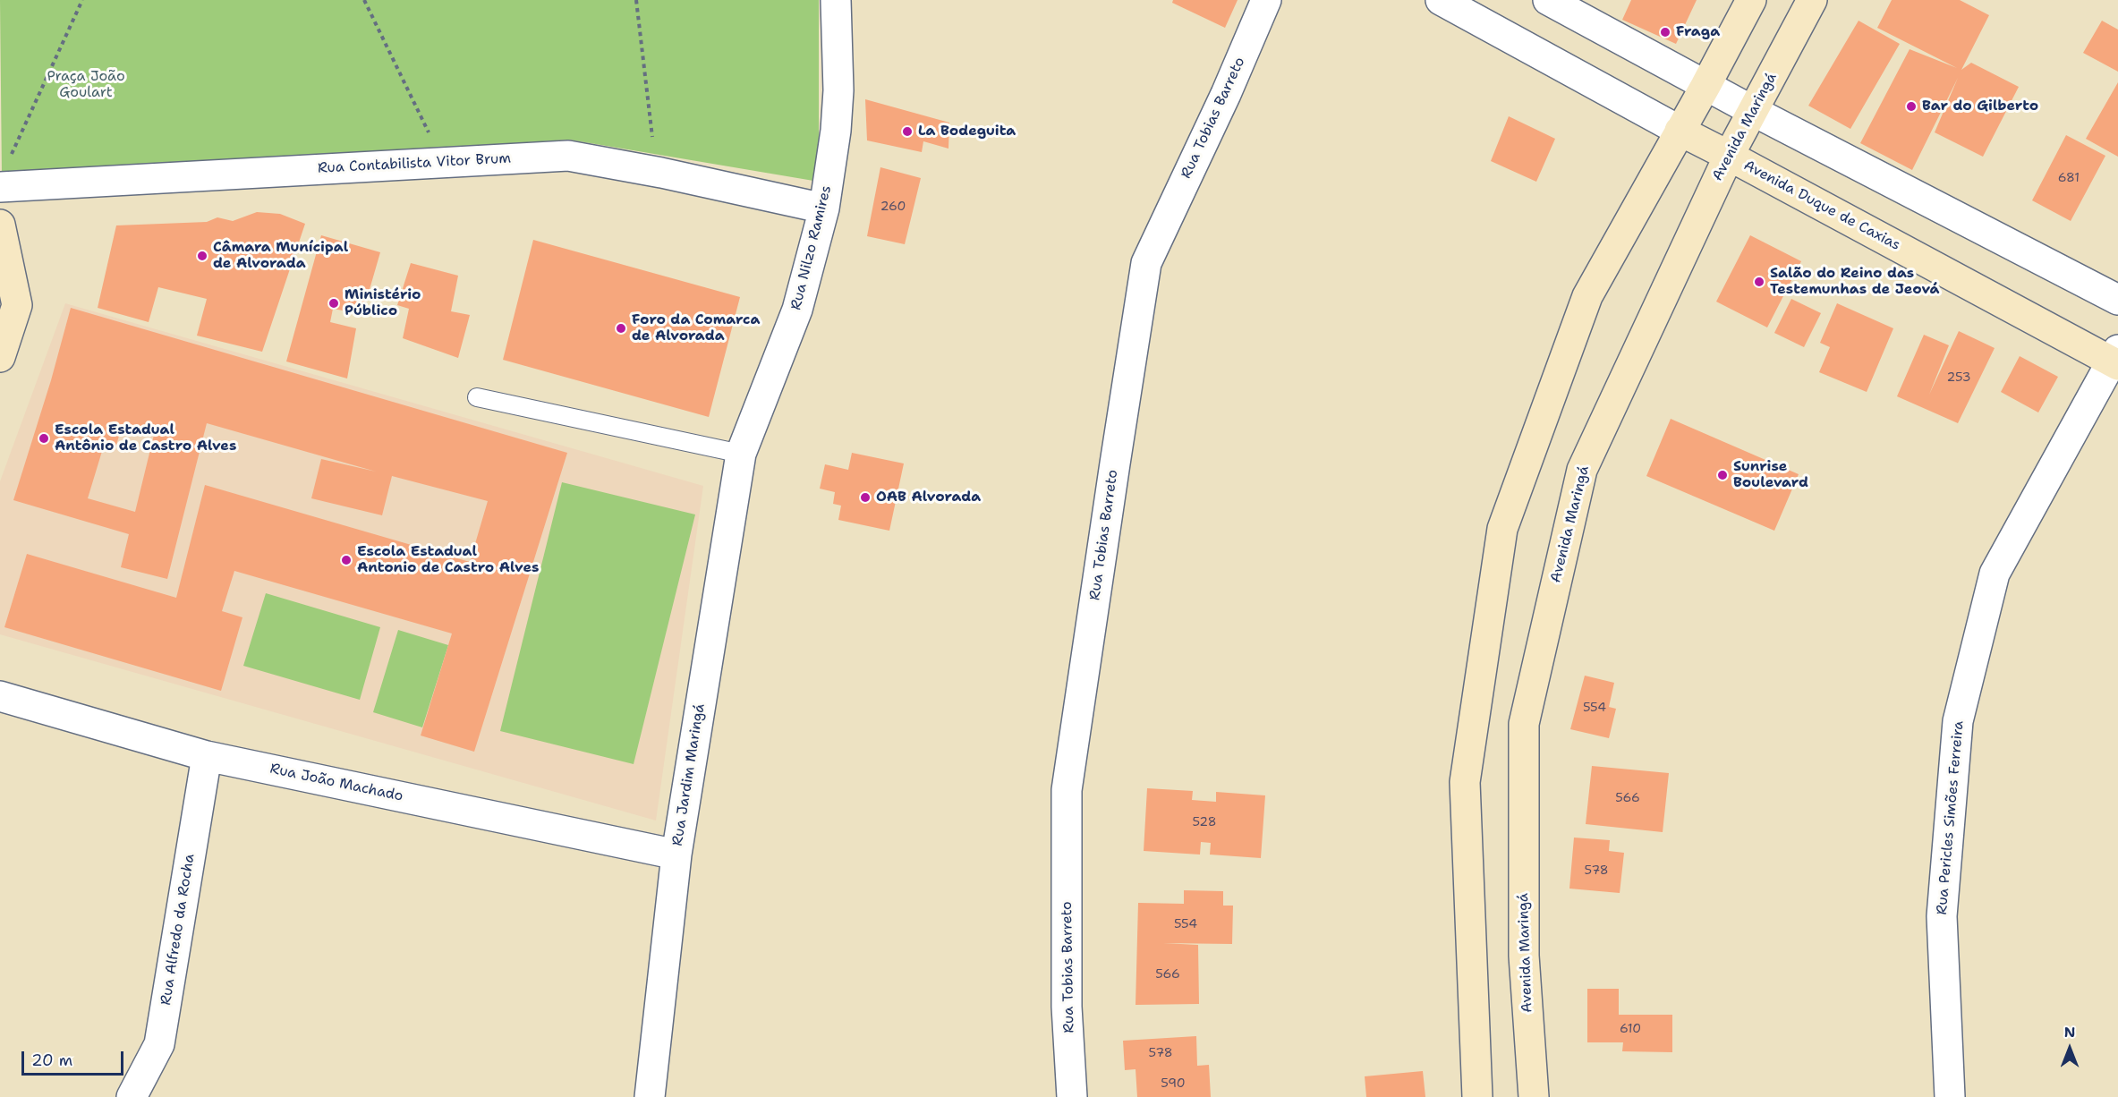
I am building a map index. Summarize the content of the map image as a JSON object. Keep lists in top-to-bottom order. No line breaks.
{"streets":{"main road":["Avenida Maringá","Avenida Duque de Caxias"],"street":["Rua Tobias Barreto","Rua Contabilista Vitor Brum","Rua Nilzo Ramires","Rua Jardim Maringá","Rua João Machado","Rua Pericles Simões Ferreira","Rua Alfredo da Rocha"]},"crossings":[["Avenida Maringá","Avenida Duque de Caxias"],["Rua Contabilista Vitor Brum","Rua Nilzo Ramires"],["Avenida Duque de Caxias","Rua Pericles Simões Ferreira"],["Rua Nilzo Ramires","Rua Jardim Maringá"],["Rua Jardim Maringá","Rua João Machado"],["Rua João Machado","Rua Alfredo da Rocha"]],"parks":["Praça João Goulart"],"places":["Fraga","Bar do Gilberto","La Bodeguita","Câmara Munícipal de Alvorada","Salão do Reino das Testemunhas de Jeová","Ministério Público","Foro da Comarca de Alvorada","Escola Estadual Antônio de Castro Alves","Sunrise Boulevard","OAB Alvorada","Escola Estadual Antonio de Castro Alves"],"house_numbers":["681","260","253","554","566","528","578","554","566","610","578","590"],"scale_bar":"20 m","north":"top"}
